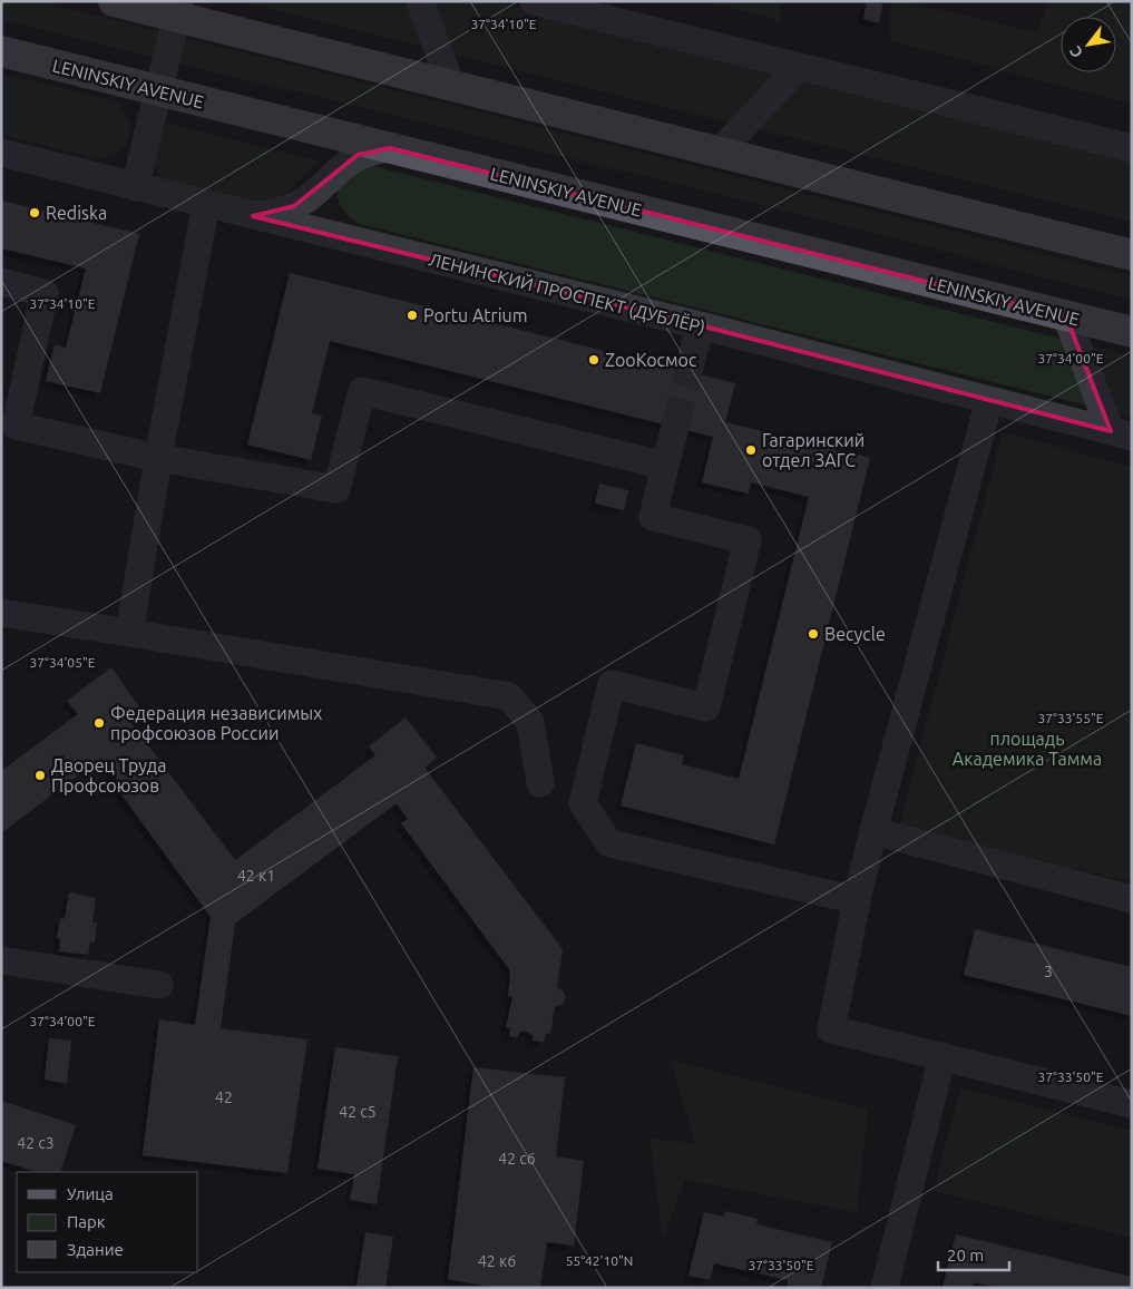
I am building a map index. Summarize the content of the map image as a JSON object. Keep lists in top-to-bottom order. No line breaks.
{"streets":{"main road":["LENINSKIY AVENUE"],"street":["ЛЕНИНСКИЙ ПРОСПЕКТ (ДУБЛЁР)"]},"parks":["площадь Академика Тамма"],"places":["Rediska","Portu Atrium","ZooКосмос","Гагаринский отдел ЗАГС","Becycle","Федерация независимых профсоюзов России","Дворец Труда Профсоюзов"],"house_numbers":["42 к1","3","42","42 с5","42 с3","42 с6","42 к6"],"legend":["Улица","Парк","Здание"],"scale_bar":"20 m","north":"bottom left","coordinates":["37°34'10\"E","37°34'00\"E","37°34'05\"E","37°33'55\"E","37°33'50\"E","55°42'10\"N"]}
